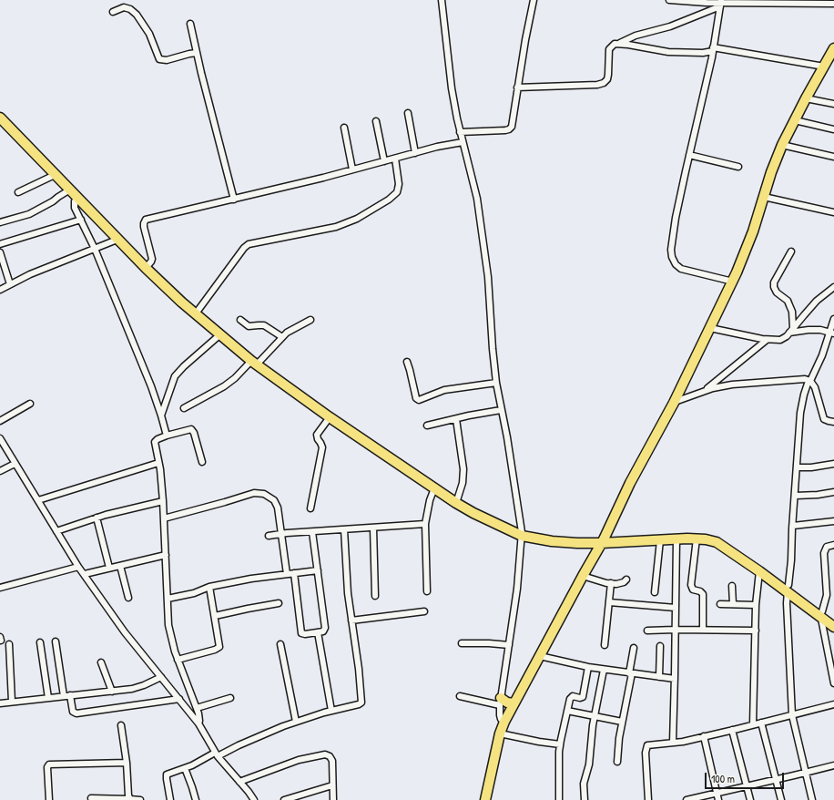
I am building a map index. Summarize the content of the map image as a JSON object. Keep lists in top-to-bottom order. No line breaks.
{"scale_bar":"100 m"}
